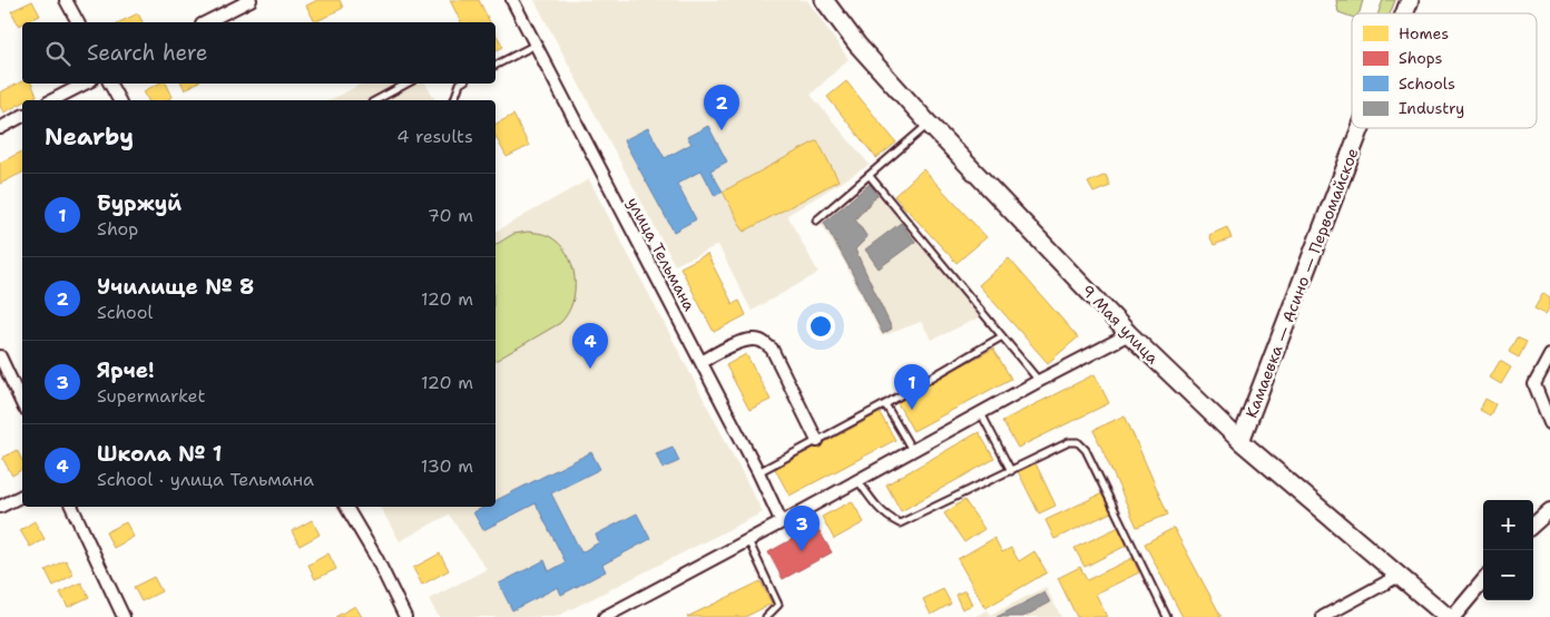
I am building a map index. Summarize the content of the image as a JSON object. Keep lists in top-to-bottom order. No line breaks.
{"streets":{"main road":["Камаевка — Асино — Первомайское","9 Мая улица"],"street":["улица Тельмана"]},"crossings":[["Камаевка — Асино — Первомайское","9 Мая улица"]],"legend":["Homes","Shops","Schools","Industry"],"page":{"search":"Search here","pins":["2","4","1","3"],"heading":["Nearby","4 results"],"list":[{"mark":"1","name":"Буржуй","note":"Shop","value":"70 m"},{"mark":"2","name":"Училище № 8","note":"School","value":"120 m"},{"mark":"3","name":"Ярче!","note":"Supermarket","value":"120 m"},{"mark":"4","name":"Школа № 1","note":"School · улица Тельмана","value":"130 m"}],"map_buttons":["+","−"]}}
